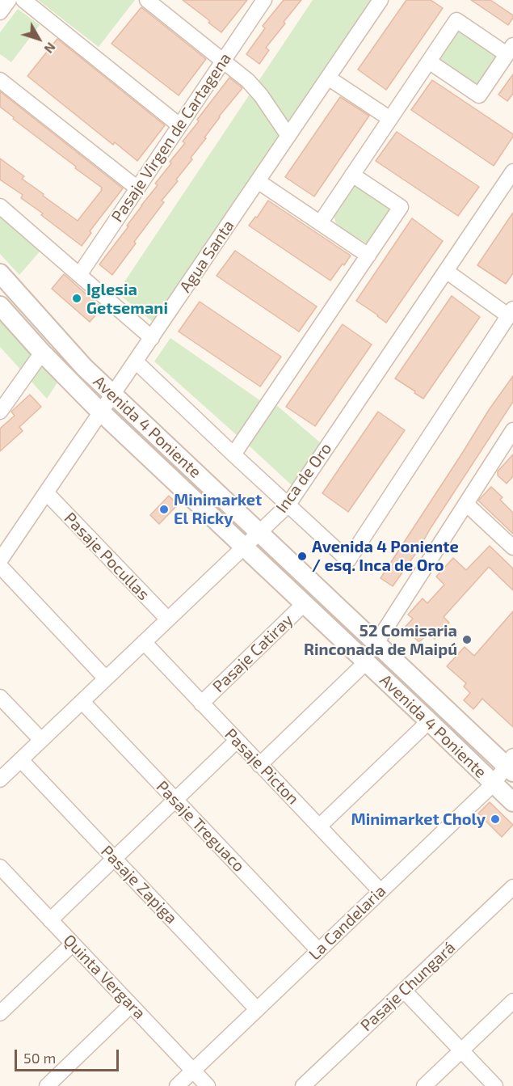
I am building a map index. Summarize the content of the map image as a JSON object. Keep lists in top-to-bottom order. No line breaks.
{"streets":{"street":["Pasaje Virgen de Cartagena","Agua Santa","Avenida 4 Poniente","Inca de Oro","Pasaje Pocullas","Pasaje Catiray","Pasaje Picton","Pasaje Treguaco","Pasaje Zapiga","La Candelaria","Quinta Vergara","Pasaje Chungará"]},"crossings":[["Agua Santa","Avenida 4 Poniente"],["Agua Santa","Pasaje Pocullas"],["Avenida 4 Poniente","Inca de Oro"],["Avenida 4 Poniente","Pasaje Catiray"],["Avenida 4 Poniente","La Candelaria"],["Inca de Oro","Pasaje Pocullas"],["Inca de Oro","Pasaje Picton"],["Inca de Oro","Pasaje Treguaco"],["Inca de Oro","Pasaje Zapiga"],["Pasaje Catiray","Pasaje Picton"],["Pasaje Picton","La Candelaria"],["Pasaje Treguaco","La Candelaria"],["Pasaje Zapiga","La Candelaria"],["La Candelaria","Quinta Vergara"]],"places":["Iglesia Getsemani","Minimarket El Ricky","Avenida 4 Poniente / esq. Inca de Oro","52 Comisaria Rinconada de Maipú","Minimarket Choly"],"scale_bar":"50 m","north":"bottom right"}
